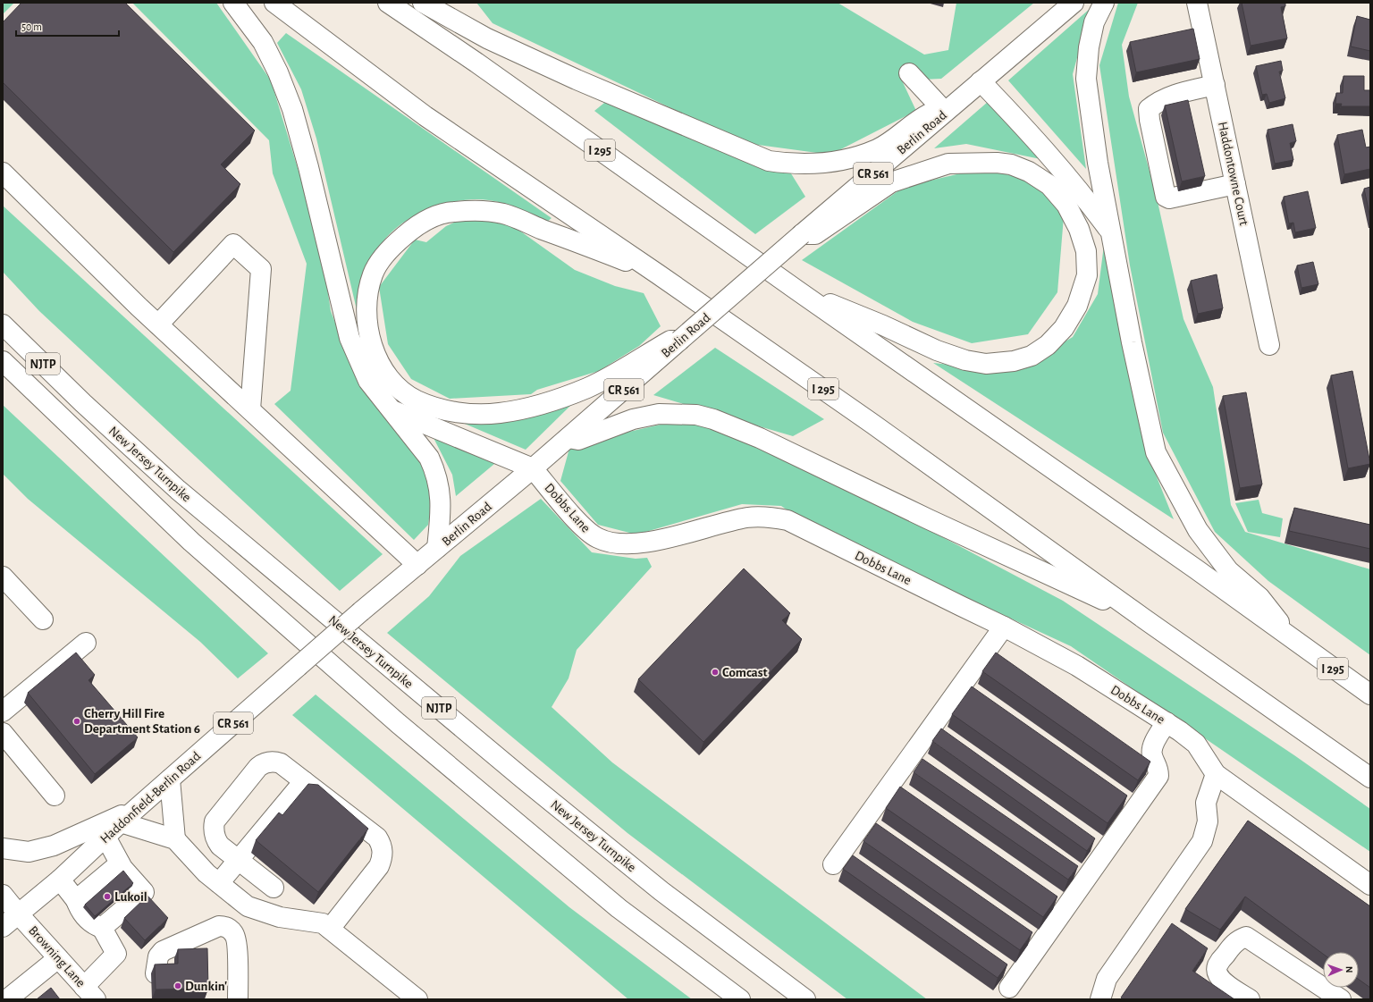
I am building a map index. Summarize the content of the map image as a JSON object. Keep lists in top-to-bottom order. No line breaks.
{"streets":{"main road":["Berlin Road","I 295","CR 561","Haddontowne Court","NJTP","New Jersey Turnpike","Dobbs Lane","Haddonfield-Berlin Road","Browning Lane"]},"crossings":[["Berlin Road","Dobbs Lane"],["Berlin Road","Haddonfield-Berlin Road"],["Haddonfield-Berlin Road","Browning Lane"]],"places":["Comcast","Cherry Hill Fire Department Station 6","Lukoil","Dunkin'"],"scale_bar":"50 m","north":"right"}
